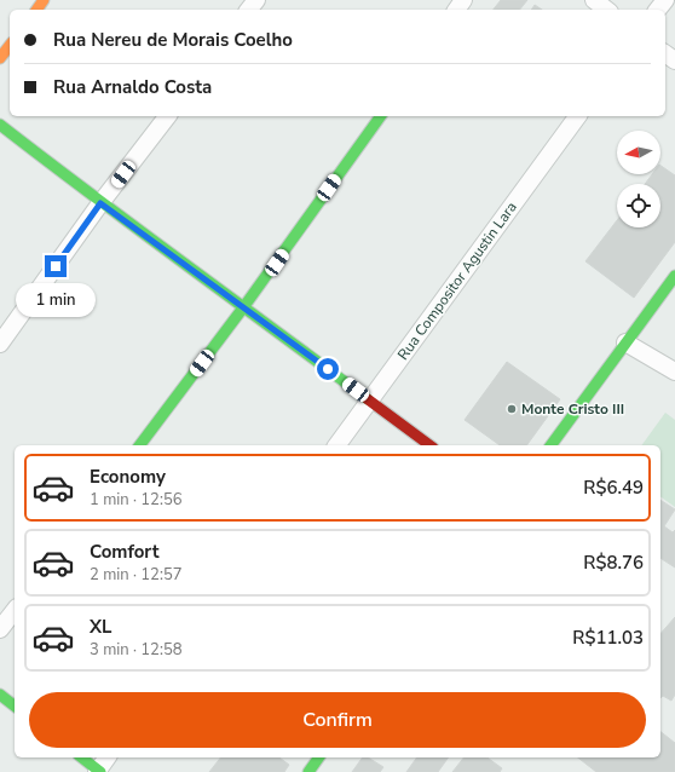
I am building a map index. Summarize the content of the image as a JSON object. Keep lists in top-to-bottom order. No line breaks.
{"streets":{"street":["Rua Compositor Agustin Lara"]},"places":["Monte Cristo III"],"north":"left","page":{"banner":["Rua Nereu de Morais Coelho","Rua Arnaldo Costa"],"bubble":"1 min","list":[{"name":"Economy","note":"1 min · 12:56","value":"R$6.49"},{"name":"Comfort","note":"2 min · 12:57","value":"R$8.76"},{"name":"XL","note":"3 min · 12:58","value":"R$11.03"}],"buttons":"Confirm"}}
